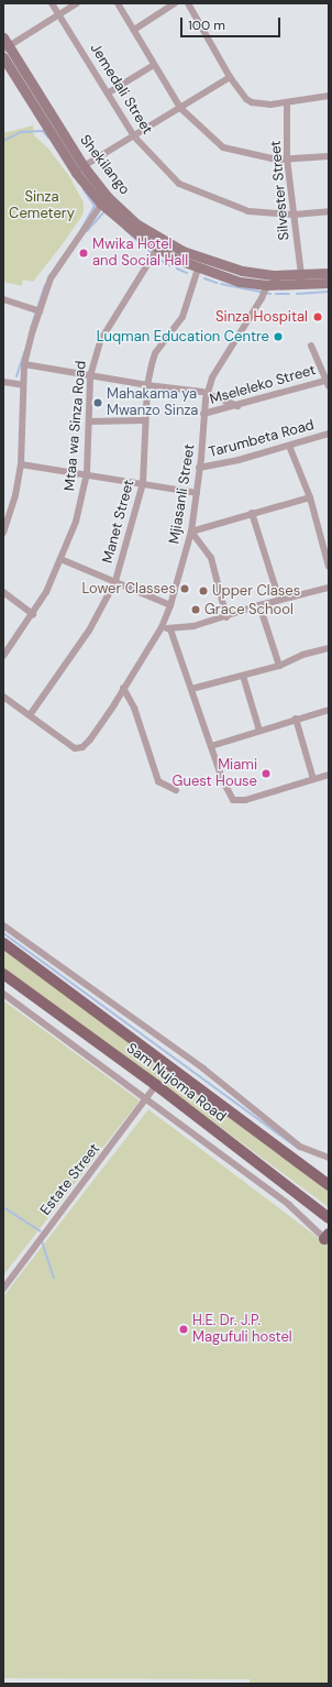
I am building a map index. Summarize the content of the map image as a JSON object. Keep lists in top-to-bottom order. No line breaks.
{"streets":{"main road":["Shekilango","Sam Nujoma Road"],"street":["Jemedali Street","Silvester Street","Mseleleko Street","Mtaa wa Sinza Road","Tarumbeta Road","Mjiasanli Street","Manet Street","Estate Street"]},"crossings":[["Jemedali Street","Silvester Street"],["Shekilango","Silvester Street"],["Shekilango","Mtaa wa Sinza Road"],["Shekilango","Mjiasanli Street"],["Shekilango","Manet Street"],["Mseleleko Street","Mjiasanli Street"],["Tarumbeta Road","Mjiasanli Street"],["Mjiasanli Street","Manet Street"],["Sam Nujoma Road","Estate Street"]],"parks":["Sinza Cemetery"],"places":["Mwika Hotel and Social Hall","Sinza Hospital","Luqman Education Centre","Mahakama ya Mwanzo Sinza","Lower Classes","Upper Clases","Grace School","Miami Guest House","H.E. Dr. J.P. Magufuli hostel"],"scale_bar":"100 m"}
